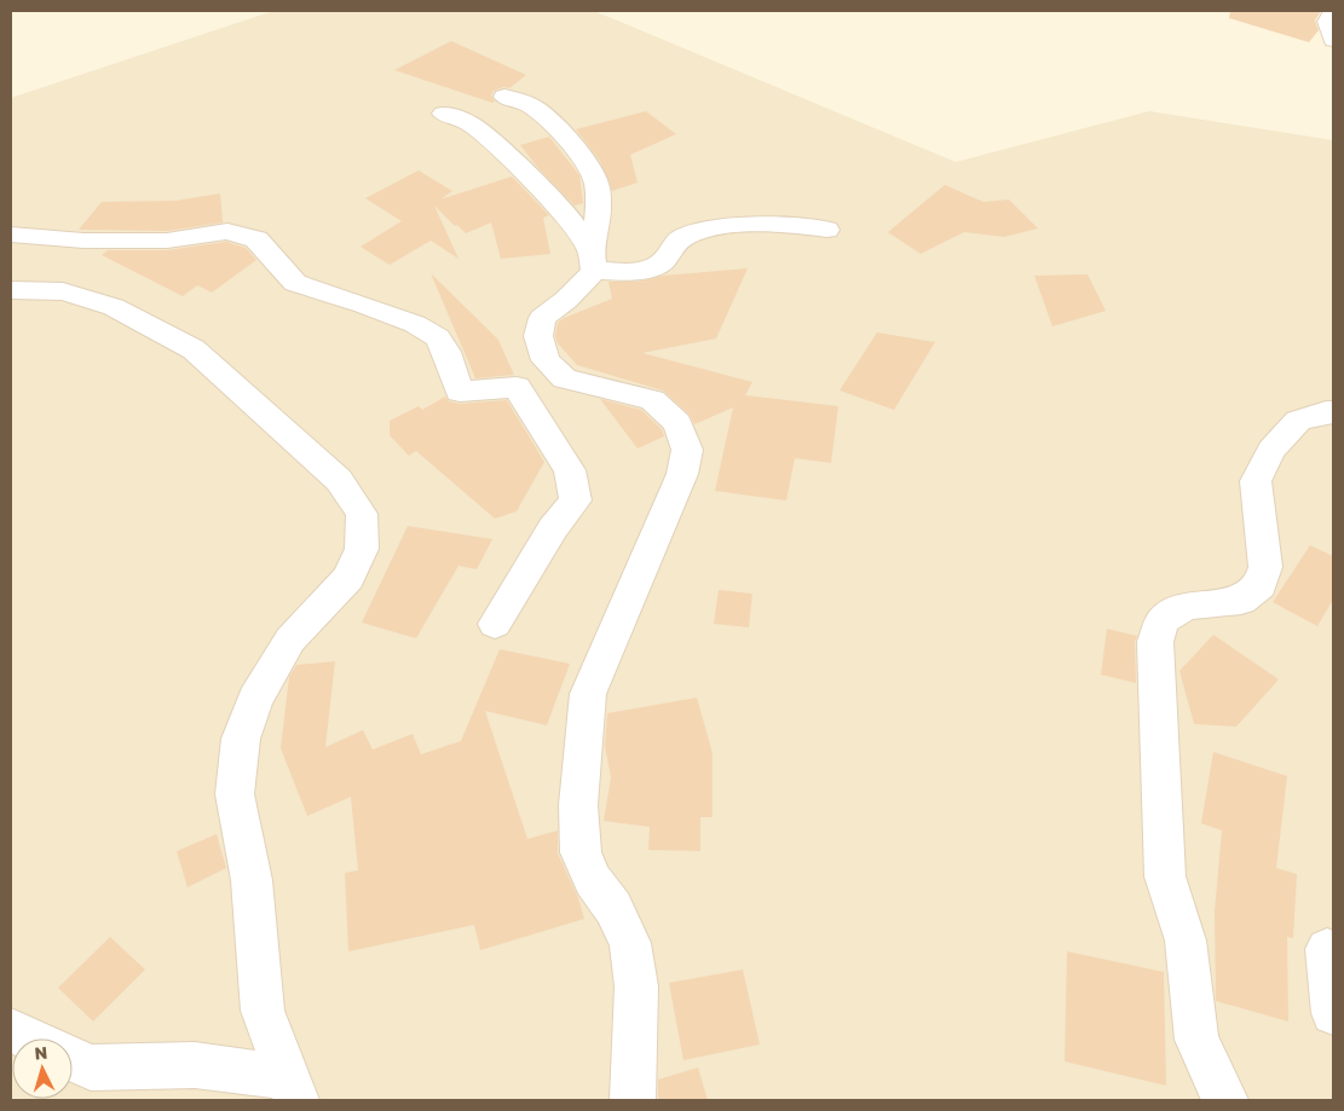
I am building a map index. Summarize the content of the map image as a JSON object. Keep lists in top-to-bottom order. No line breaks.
{"north":"top"}
